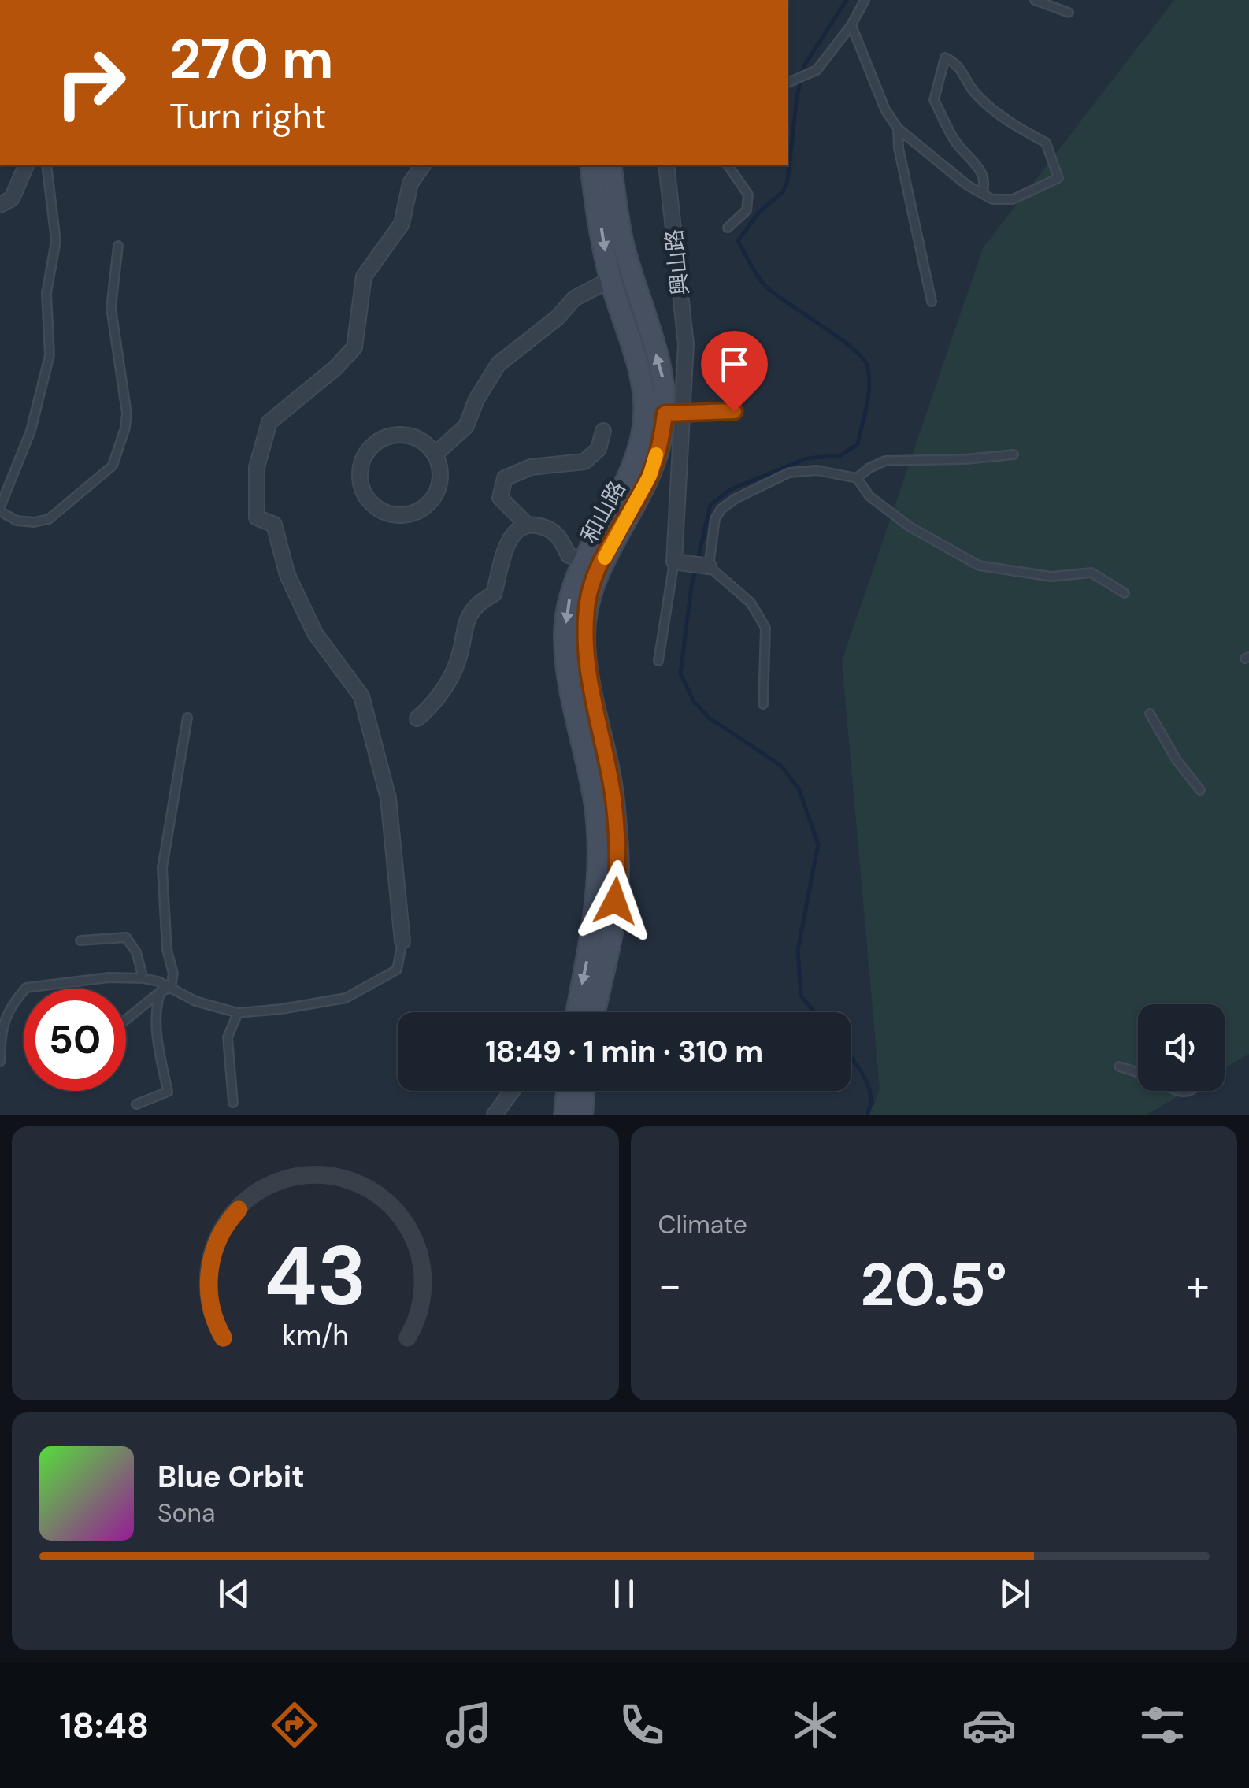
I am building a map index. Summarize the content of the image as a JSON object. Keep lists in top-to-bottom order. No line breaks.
{"streets":{"main road":["和山路"],"street":["興山路"]},"crossings":[["興山路","和山路"]],"page":{"turn":["270 m","Turn right"],"limit":"50","trip":"18:49 · 1 min · 310 m","tile":"Climate","heat":["−","20.5°","+"],"song":["Blue Orbit","Sona"],"tabs":"18:48","gauge":["43","km/h"]}}
